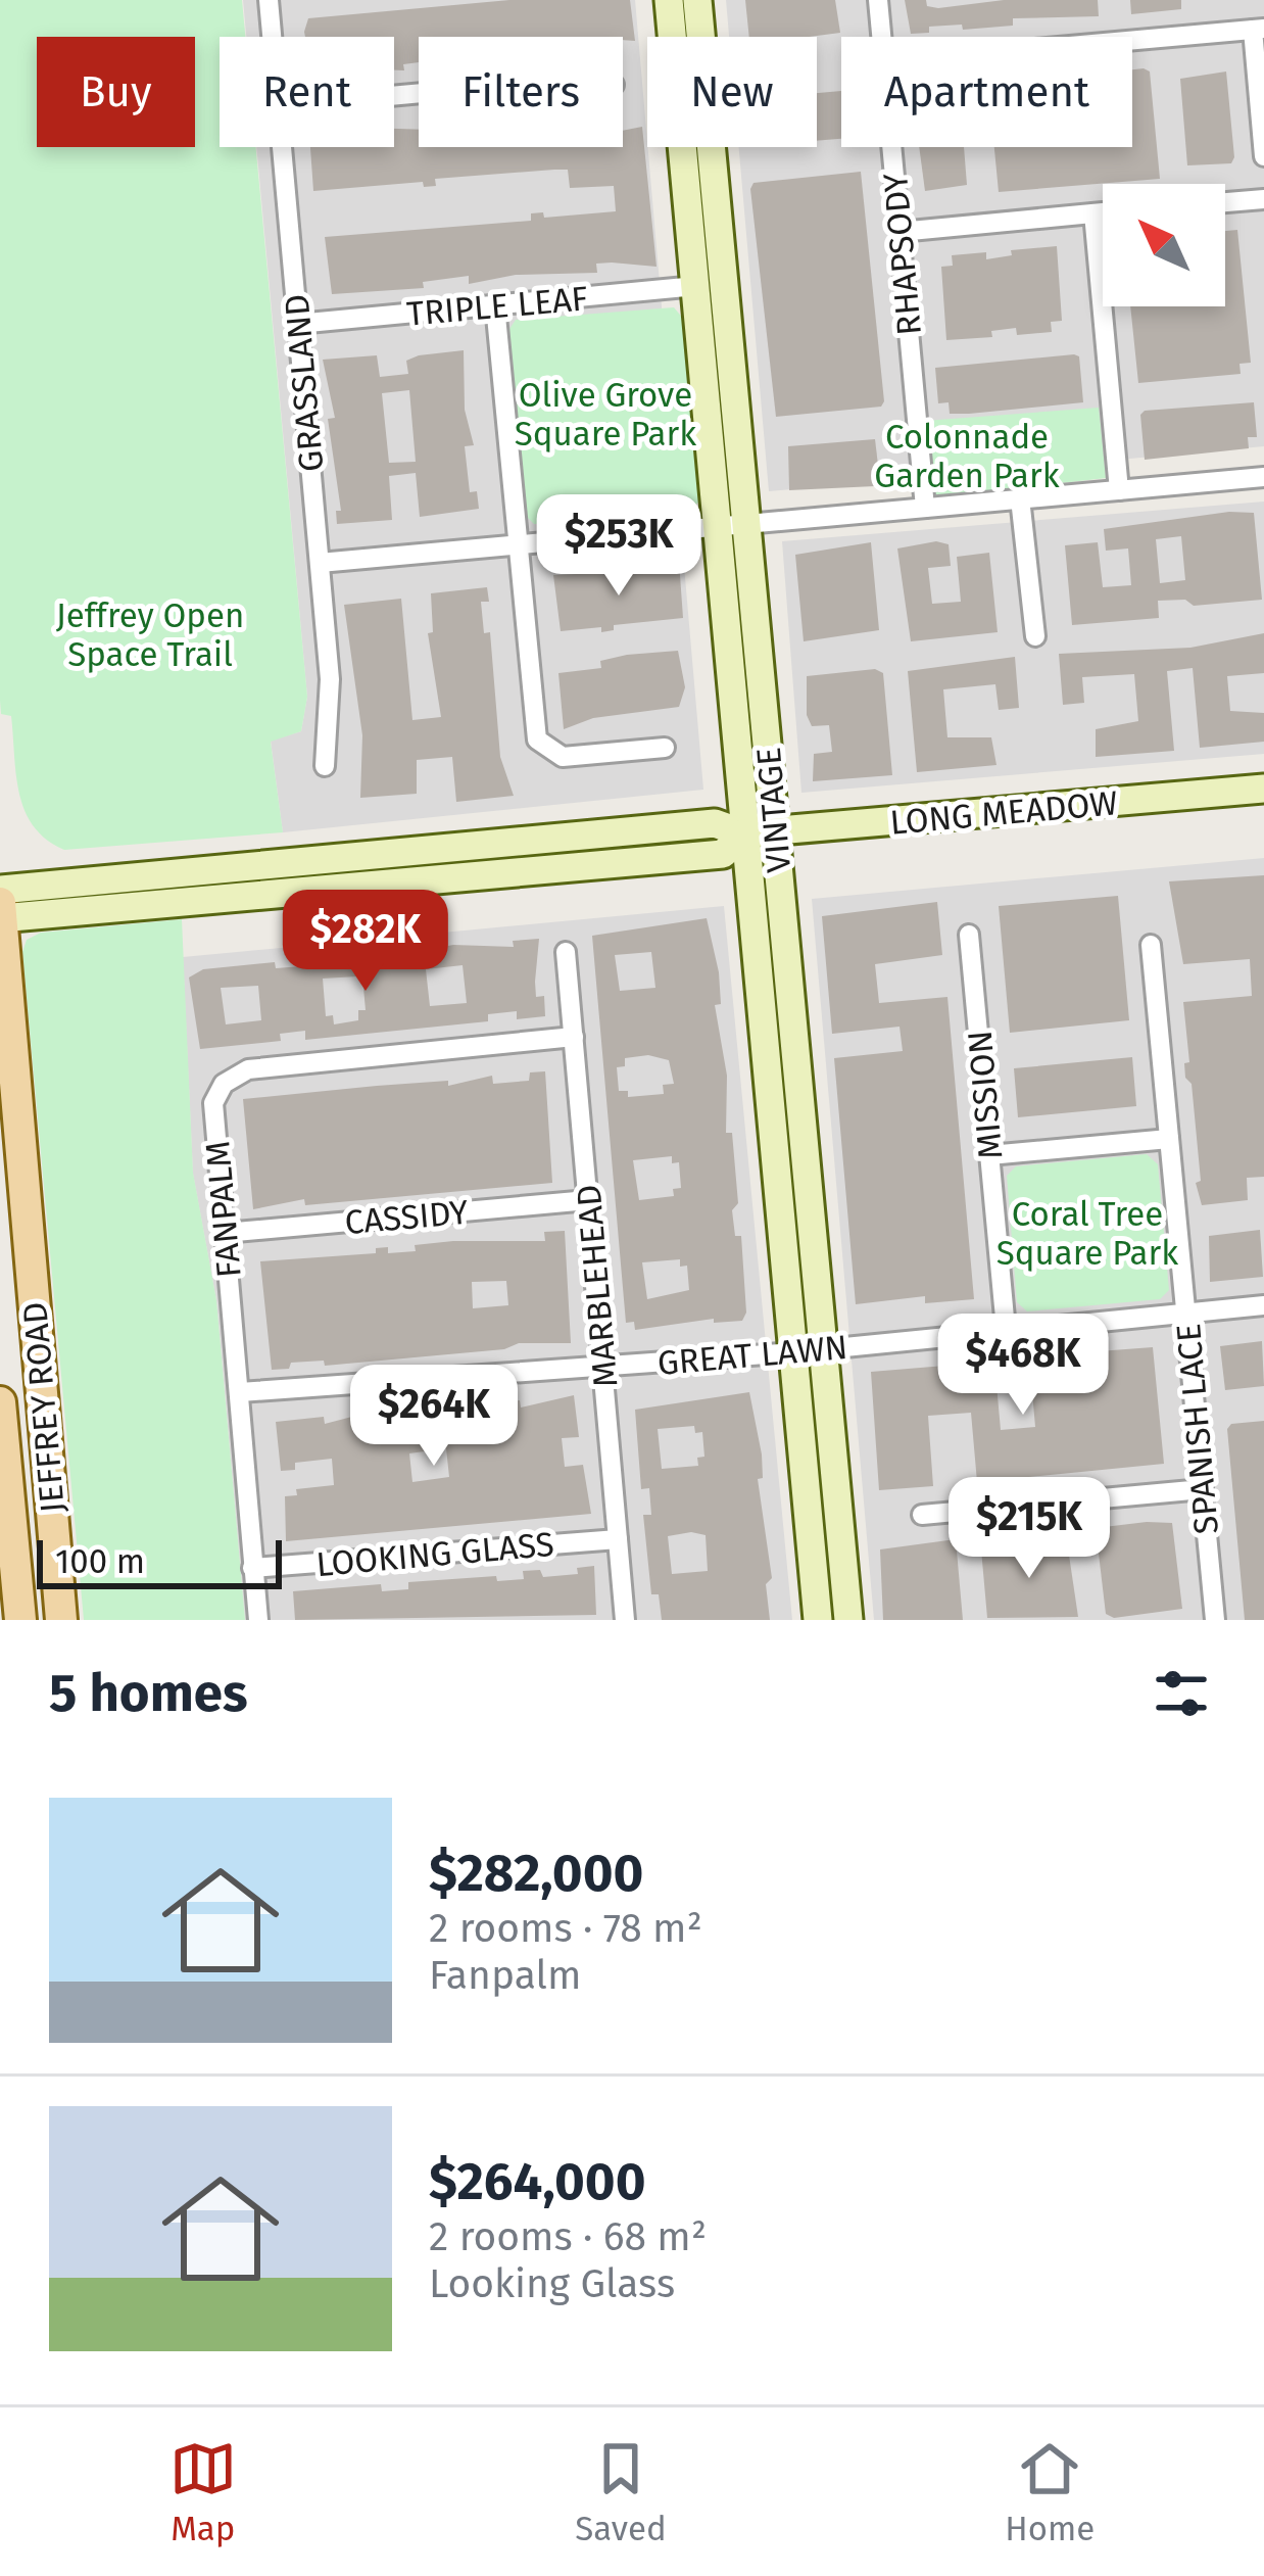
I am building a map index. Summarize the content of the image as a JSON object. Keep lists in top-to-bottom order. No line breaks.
{"streets":{"main road":["JEFFREY ROAD"],"street":["RHAPSODY","TRIPLE LEAF","GRASSLAND","VINTAGE","LONG MEADOW","MISSION","FANPALM","CASSIDY","MARBLEHEAD","GREAT LAWN","SPANISH LACE","LOOKING GLASS"]},"crossings":[["TRIPLE LEAF","GRASSLAND"],["TRIPLE LEAF","VINTAGE"],["VINTAGE","LONG MEADOW"],["VINTAGE","GREAT LAWN"],["LONG MEADOW","JEFFREY ROAD"],["MISSION","GREAT LAWN"],["FANPALM","CASSIDY"],["FANPALM","MARBLEHEAD"],["FANPALM","GREAT LAWN"],["FANPALM","LOOKING GLASS"],["CASSIDY","MARBLEHEAD"],["MARBLEHEAD","GREAT LAWN"],["MARBLEHEAD","LOOKING GLASS"],["GREAT LAWN","SPANISH LACE"]],"parks":["Olive Grove Square Park","Colonnade Garden Park","Jeffrey Open Space Trail","Coral Tree Square Park"],"scale_bar":"100 m","north":"top left","page":{"chip":["Buy","Rent","Filters","New","Apartment"],"price":["$253K","$282K","$468K","$264K","$215K"],"scale":"100 m","heading":"5 homes","list":[{"name":"$282,000","note":"2 rooms · 78 m² · Fanpalm"},{"name":"$264,000","note":"2 rooms · 68 m² · Looking Glass"}],"tabs":["Map","Saved","Home"]}}
